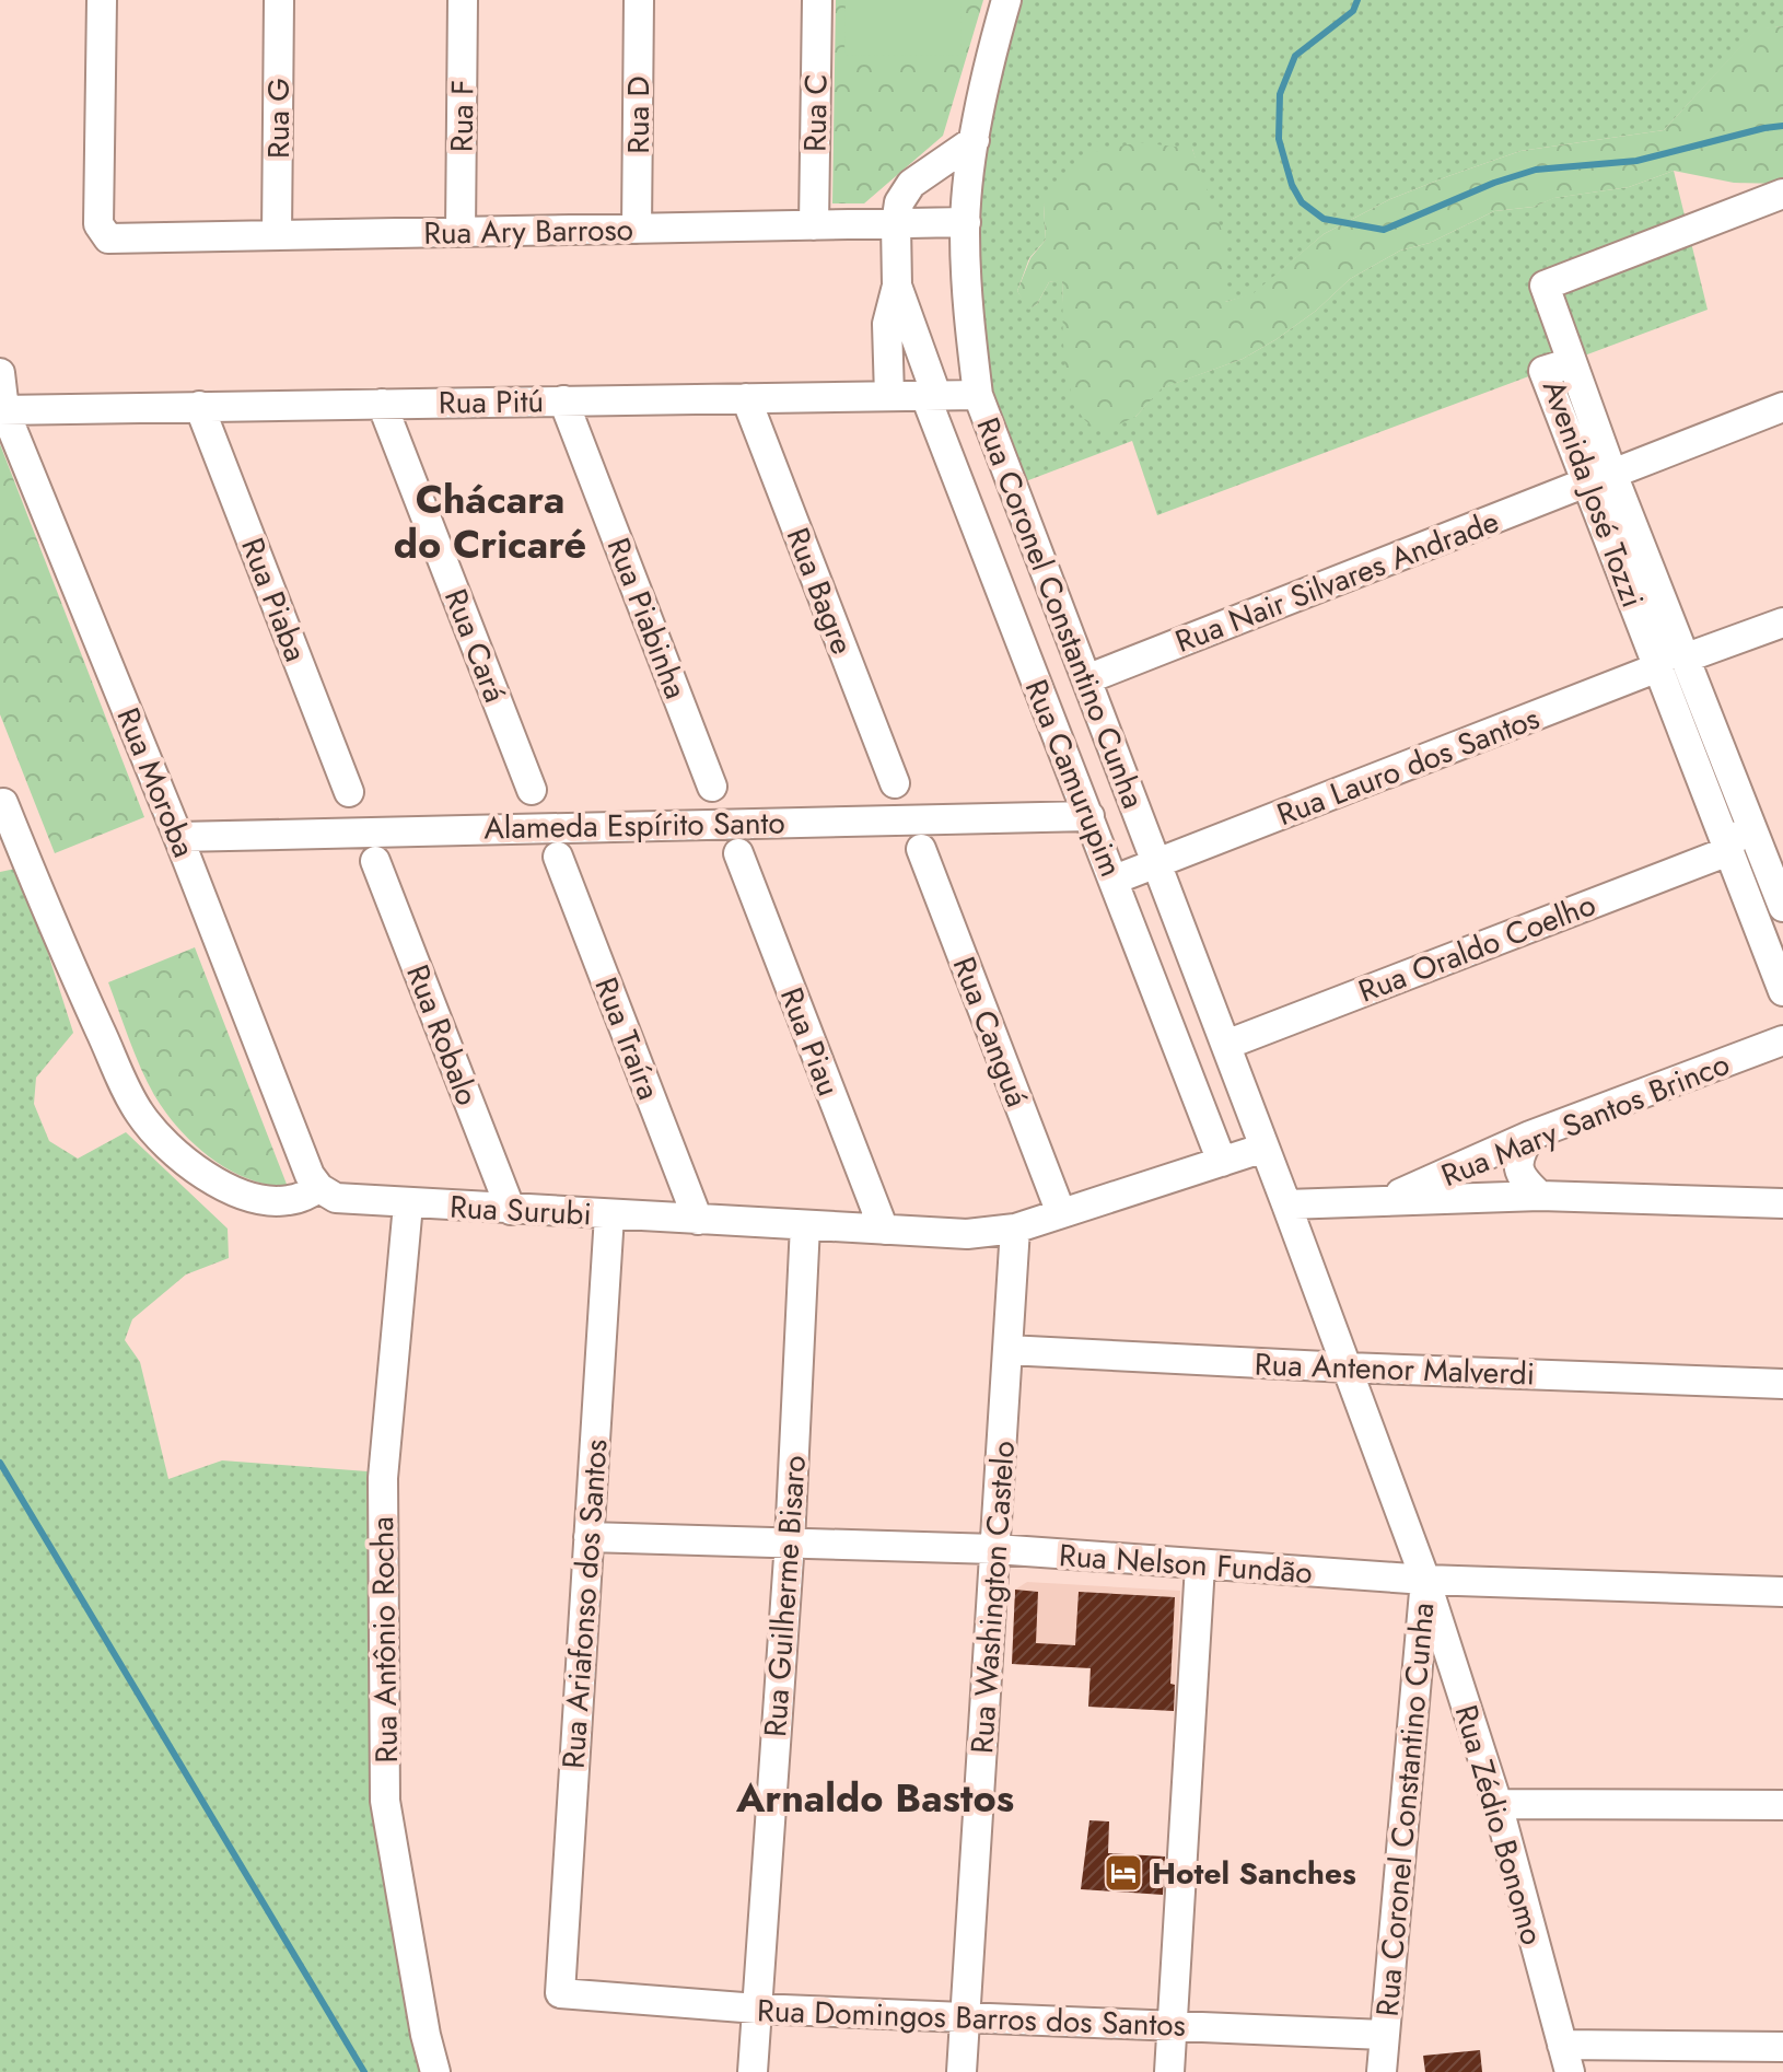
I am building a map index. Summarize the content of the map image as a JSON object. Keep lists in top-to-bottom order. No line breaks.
{"streets":{"street":["Rua C","Rua D","Rua F","Rua G","Rua Ary Barroso","Rua Pitú","Avenida José Tozzi","Rua Nair Silvares Andrade","Rua Bagre","Rua Piaba","Rua Coronel Constantino Cunha","Rua Piabinha","Rua Cará","Rua Lauro dos Santos","Rua Camurupim","Rua Moroba","Alameda Espírito Santo","Rua Oraldo Coelho","Rua Canguá","Rua Robalo","Rua Traíra","Rua Piau","Rua Mary Santos Brinco","Rua Surubi","Rua Antenor Malverdi","Rua Nelson Fundão","Rua Guilherme Bisaro","Rua Washington Castelo","Rua Ariafonso dos Santos","Rua Antônio Rocha","Rua Zédio Bonomo","Rua Domingos Barros dos Santos"]},"crossings":[["Rua C","Rua Ary Barroso"],["Rua D","Rua Ary Barroso"],["Rua F","Rua Ary Barroso"],["Rua G","Rua Ary Barroso"],["Rua Ary Barroso","Rua Coronel Constantino Cunha"],["Rua Pitú","Rua Bagre"],["Rua Pitú","Rua Piaba"],["Rua Pitú","Rua Coronel Constantino Cunha"],["Rua Pitú","Rua Piabinha"],["Rua Pitú","Rua Cará"],["Rua Pitú","Rua Camurupim"],["Rua Pitú","Rua Moroba"],["Avenida José Tozzi","Rua Nair Silvares Andrade"],["Avenida José Tozzi","Rua Lauro dos Santos"],["Avenida José Tozzi","Rua Oraldo Coelho"],["Rua Nair Silvares Andrade","Rua Coronel Constantino Cunha"],["Rua Coronel Constantino Cunha","Rua Lauro dos Santos"],["Rua Coronel Constantino Cunha","Rua Oraldo Coelho"],["Rua Coronel Constantino Cunha","Rua Surubi"],["Rua Coronel Constantino Cunha","Rua Antenor Malverdi"],["Rua Coronel Constantino Cunha","Rua Nelson Fundão"],["Rua Coronel Constantino Cunha","Rua Zédio Bonomo"],["Rua Coronel Constantino Cunha","Rua Domingos Barros dos Santos"],["Rua Lauro dos Santos","Rua Camurupim"],["Rua Camurupim","Alameda Espírito Santo"],["Rua Camurupim","Rua Surubi"],["Rua Moroba","Alameda Espírito Santo"],["Rua Moroba","Rua Surubi"],["Rua Canguá","Rua Surubi"],["Rua Robalo","Rua Surubi"],["Rua Traíra","Rua Surubi"],["Rua Piau","Rua Surubi"],["Rua Surubi","Rua Guilherme Bisaro"],["Rua Surubi","Rua Washington Castelo"],["Rua Surubi","Rua Ariafonso dos Santos"],["Rua Surubi","Rua Antônio Rocha"],["Rua Antenor Malverdi","Rua Washington Castelo"],["Rua Nelson Fundão","Rua Guilherme Bisaro"],["Rua Nelson Fundão","Rua Washington Castelo"],["Rua Nelson Fundão","Rua Ariafonso dos Santos"],["Rua Nelson Fundão","Rua Zédio Bonomo"],["Rua Guilherme Bisaro","Rua Domingos Barros dos Santos"],["Rua Washington Castelo","Rua Domingos Barros dos Santos"],["Rua Ariafonso dos Santos","Rua Domingos Barros dos Santos"]],"districts":["Chácara do Cricaré","Arnaldo Bastos"],"places":{"hotel":["Hotel Sanches"]}}
